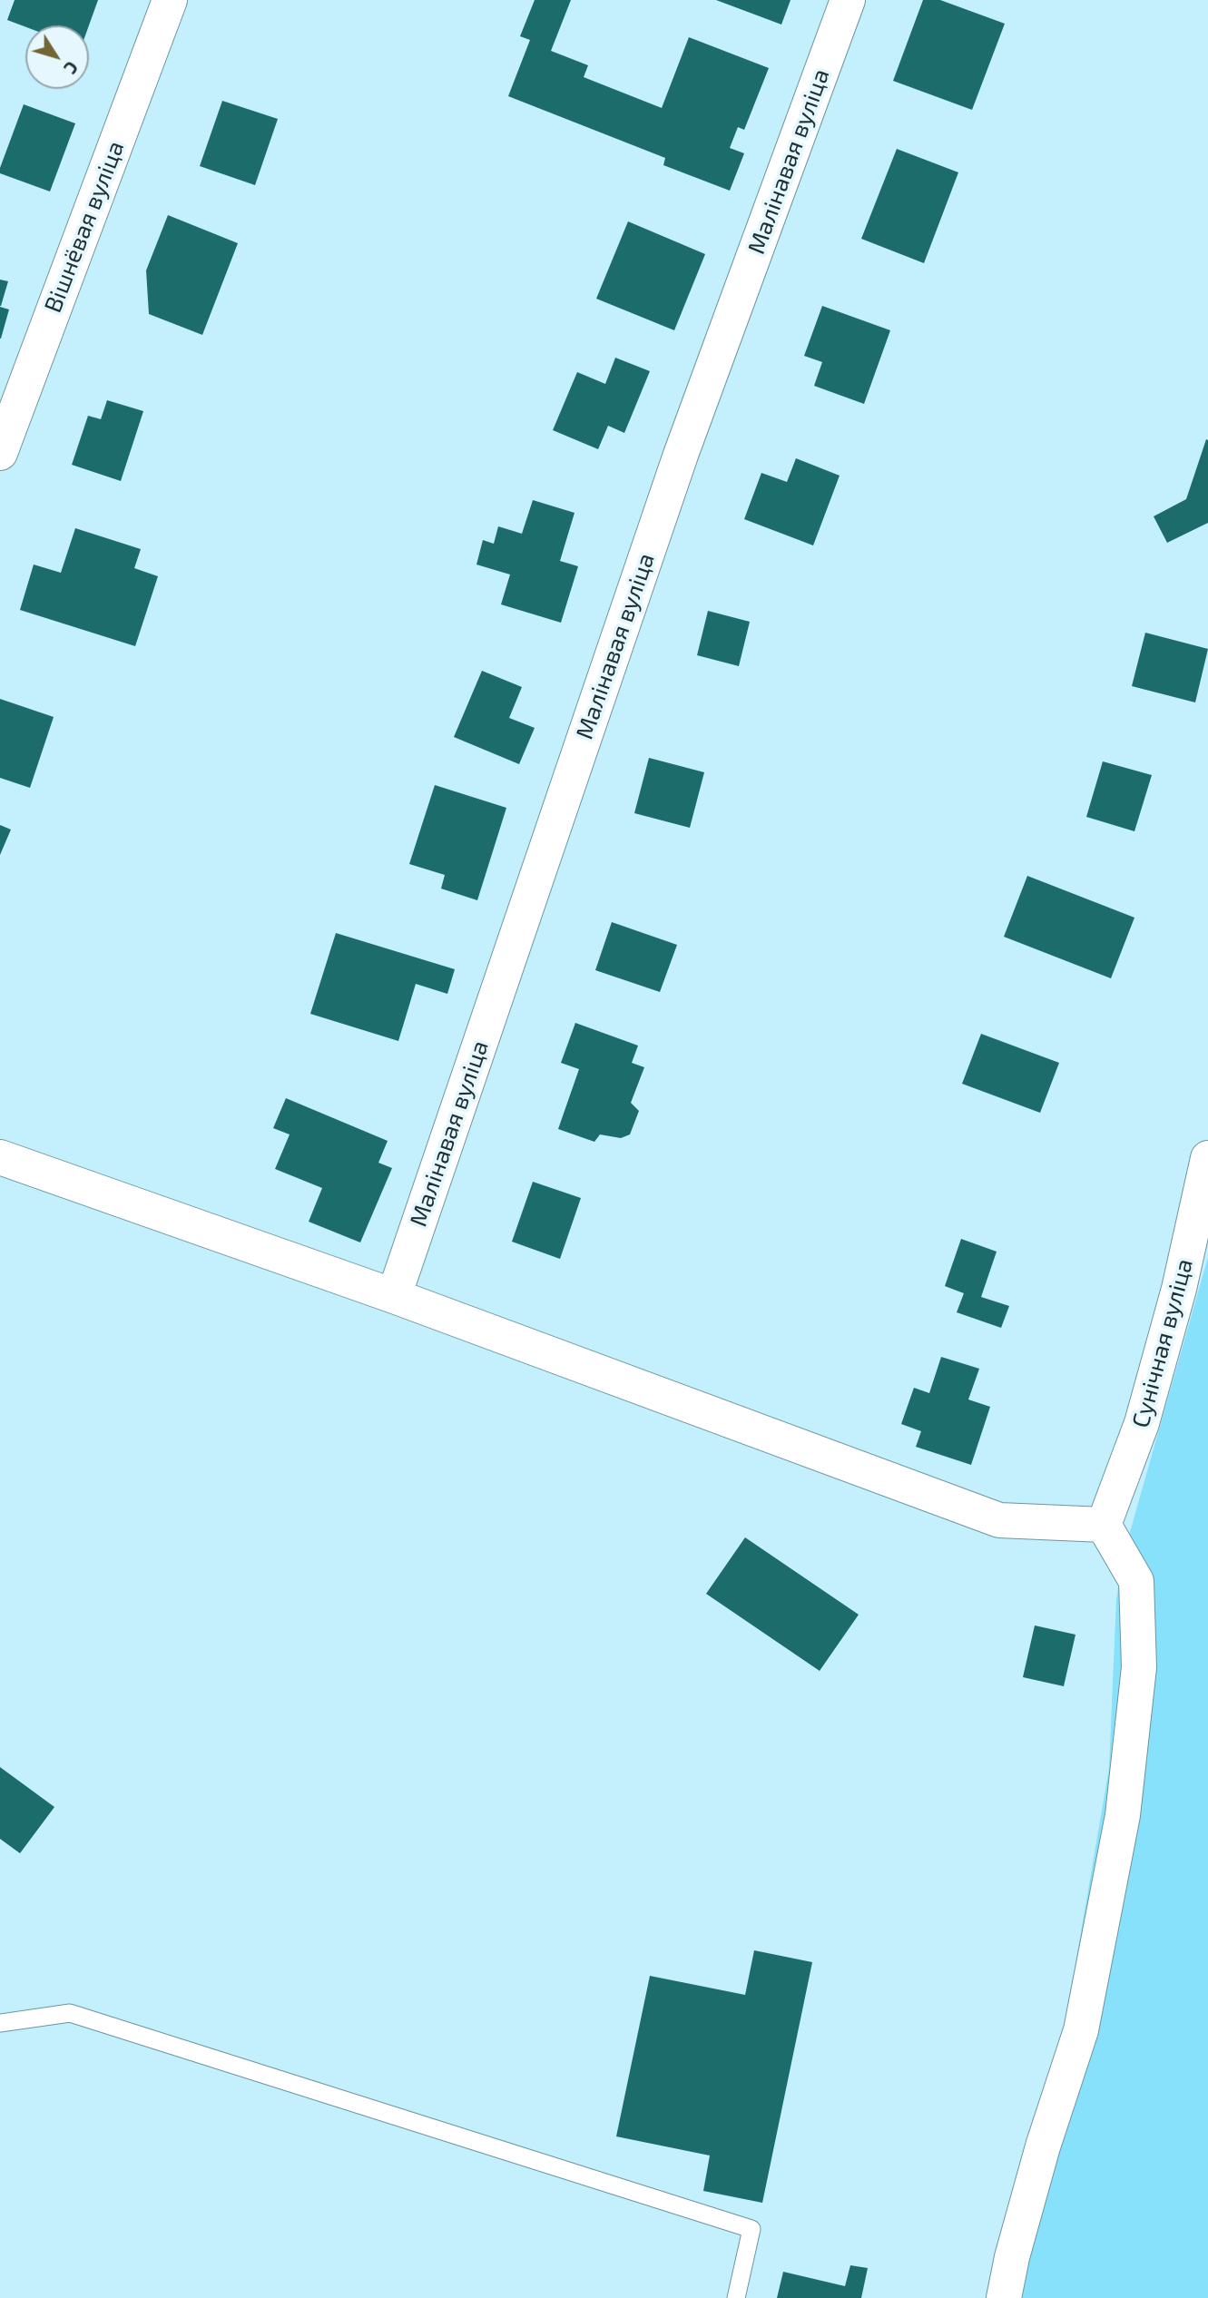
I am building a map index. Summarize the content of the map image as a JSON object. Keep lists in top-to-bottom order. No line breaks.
{"streets":{"street":["Малінавая вуліца","Вішнёвая вуліца","Сунічная вуліца"]},"north":"bottom right"}
